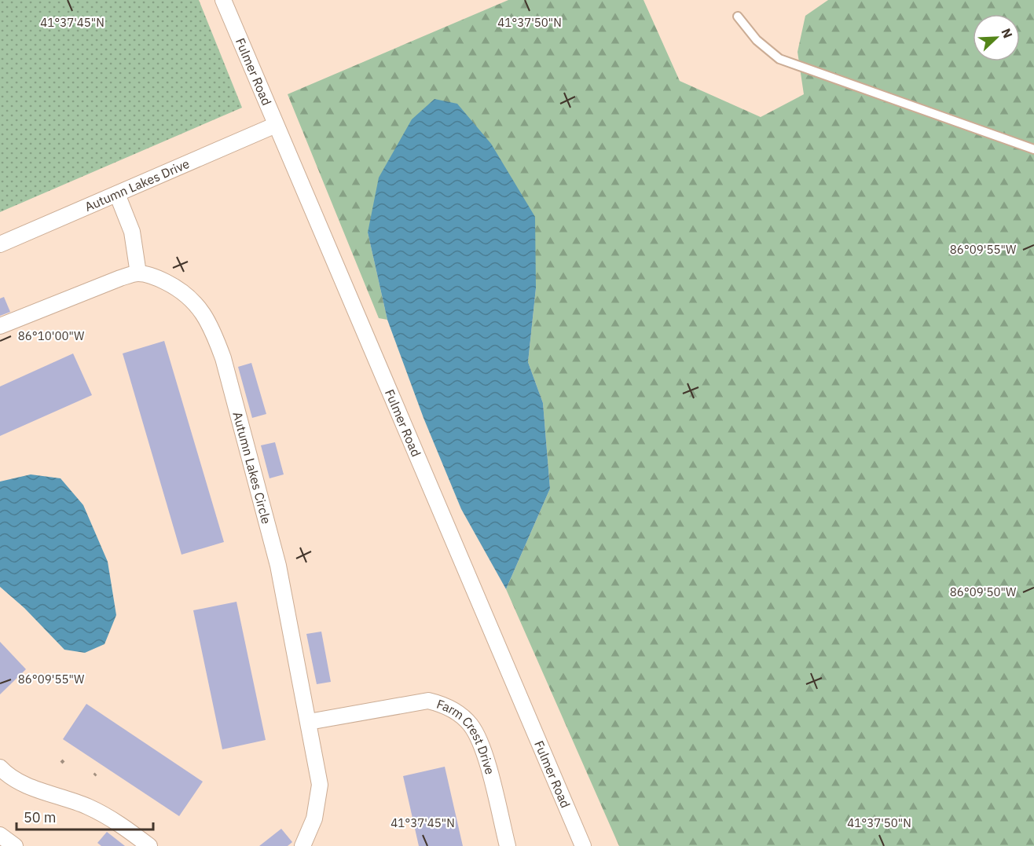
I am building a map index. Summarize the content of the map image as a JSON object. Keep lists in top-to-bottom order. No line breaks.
{"streets":{"street":["Fulmer Road","Autumn Lakes Drive","Autumn Lakes Circle","Farm Crest Drive"]},"crossings":[["Fulmer Road","Autumn Lakes Drive"],["Autumn Lakes Circle","Farm Crest Drive"]],"scale_bar":"50 m","north":"top right","coordinates":["41°37'45\"N","41°37'50\"N","86°09'55\"W","86°10'00\"W","86°09'50\"W"]}
